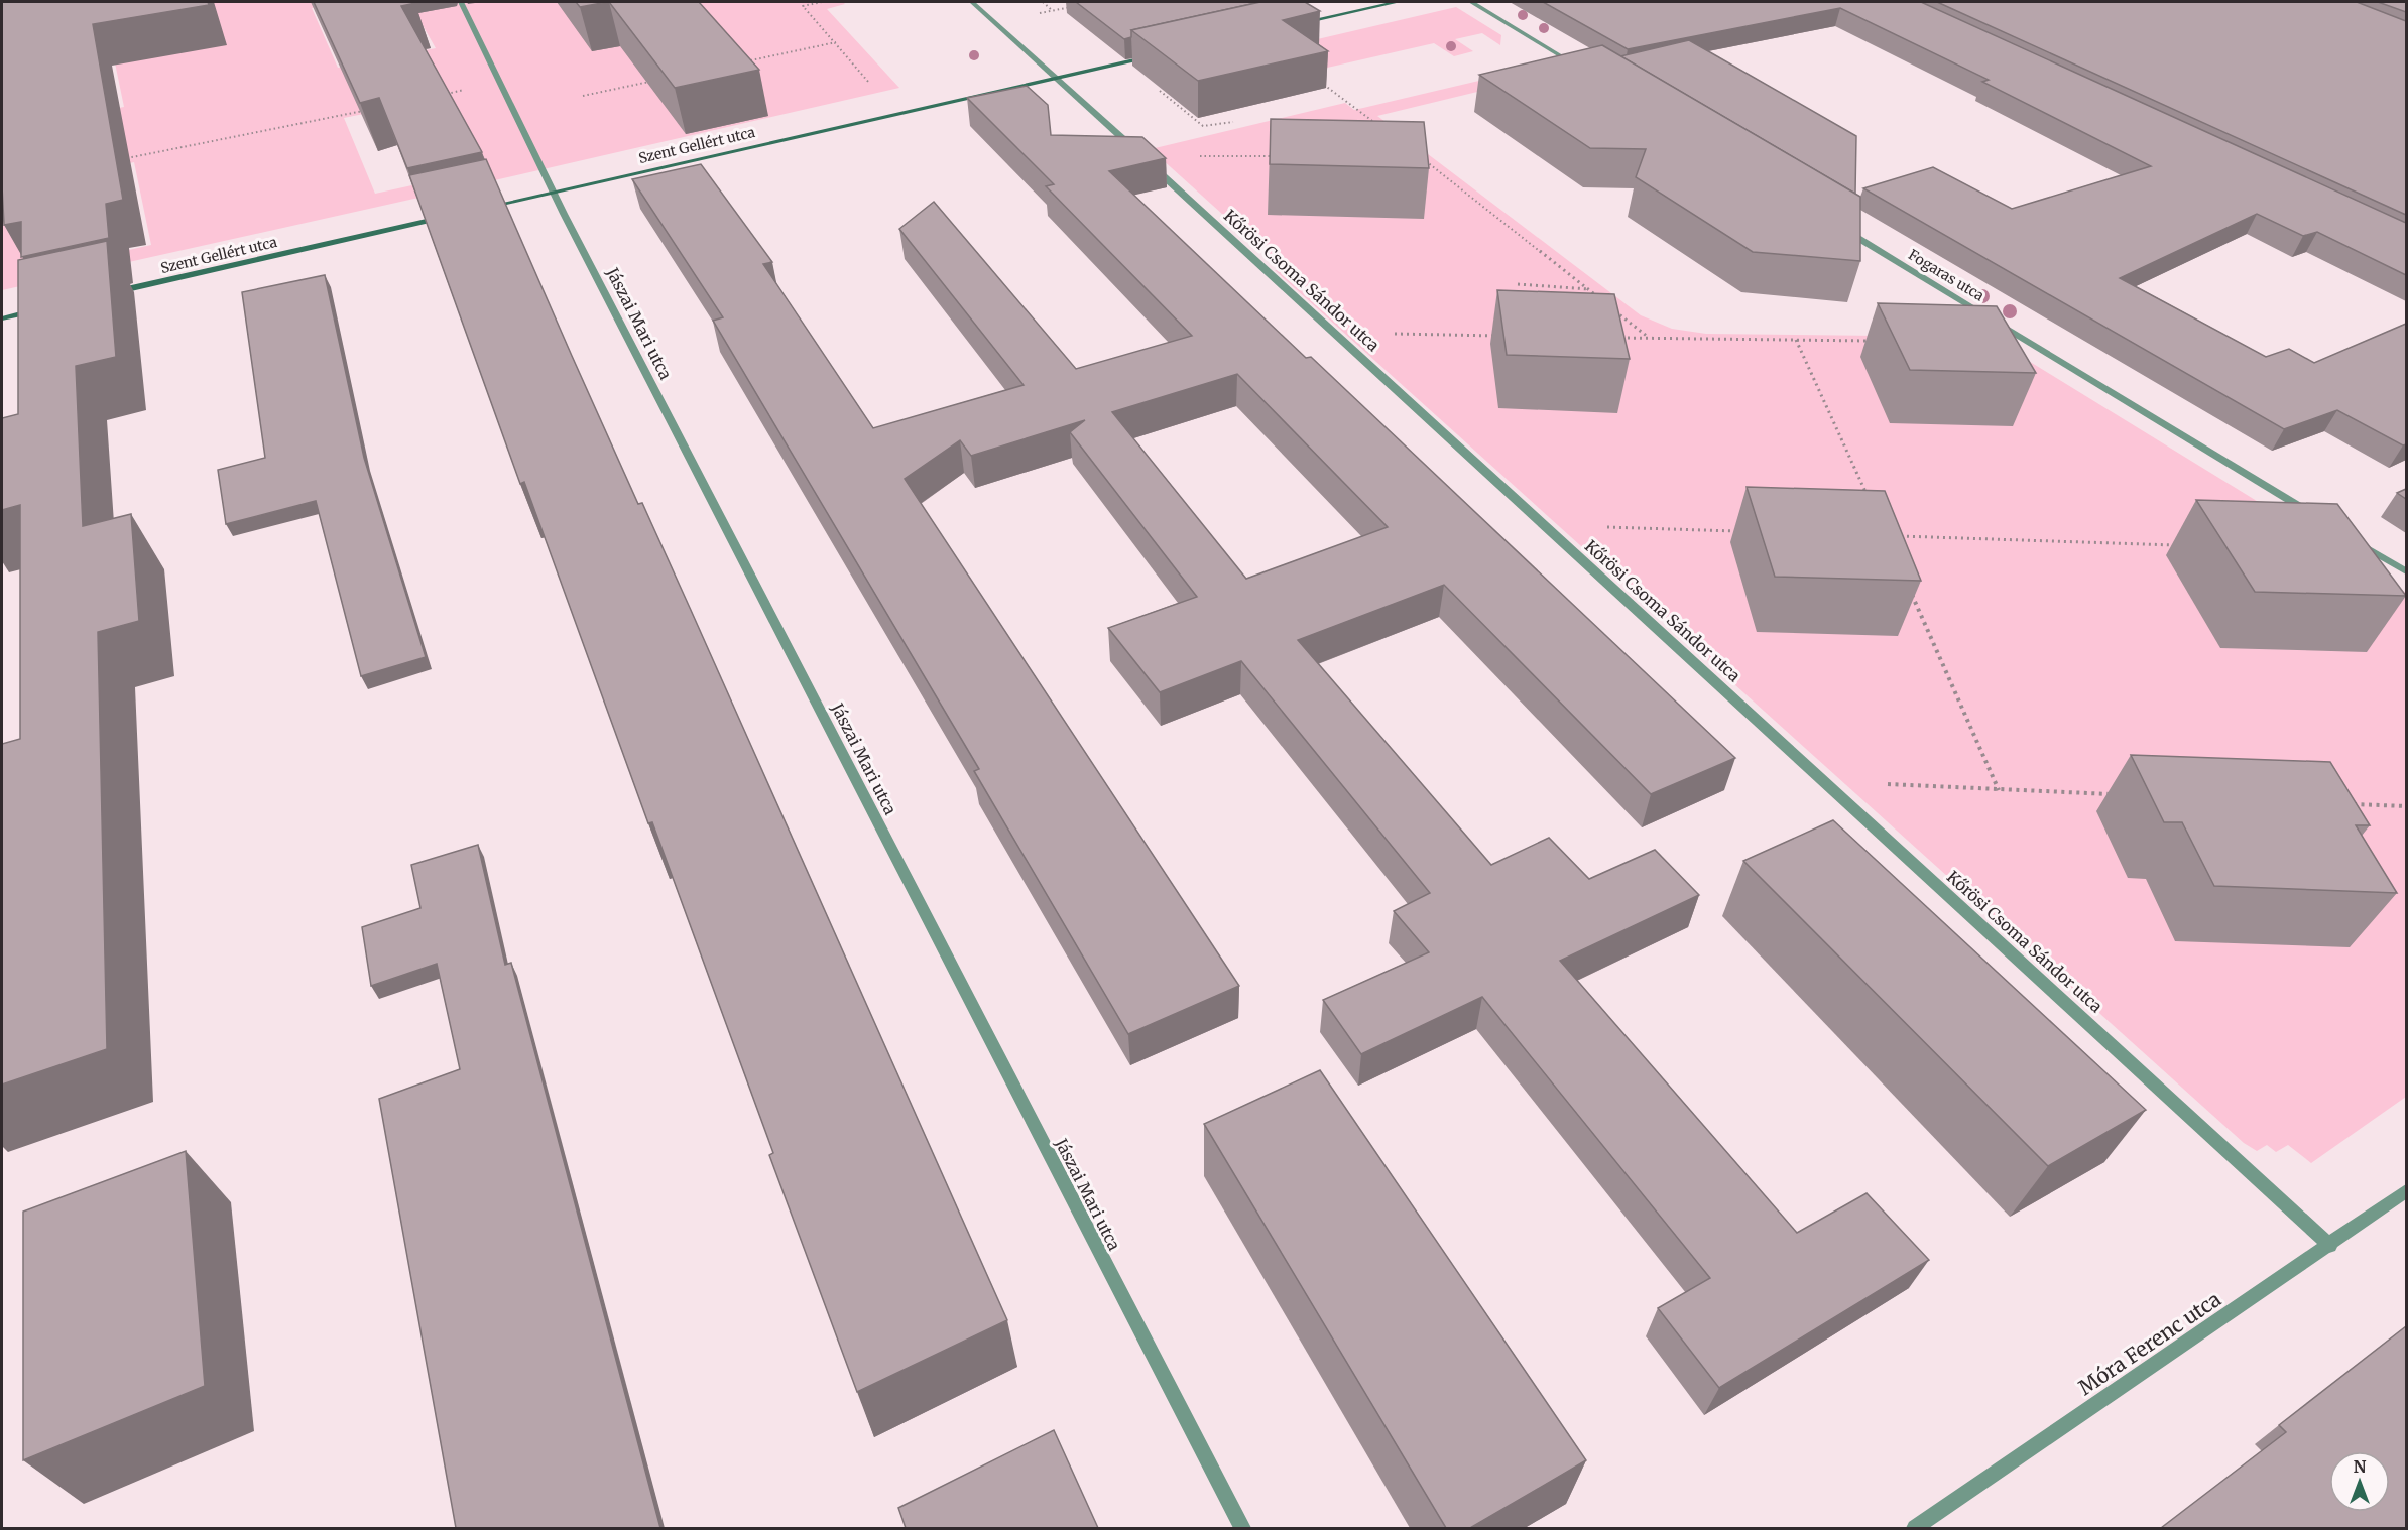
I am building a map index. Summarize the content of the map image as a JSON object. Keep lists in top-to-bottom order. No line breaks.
{"streets":{"street":["Szent Gellért utca","Fogaras utca","Kőrösi Csoma Sándor utca","Jászai Mari utca","Móra Ferenc utca"]},"crossings":[["Szent Gellért utca","Kőrösi Csoma Sándor utca"],["Szent Gellért utca","Jászai Mari utca"],["Kőrösi Csoma Sándor utca","Móra Ferenc utca"]],"north":"top"}
